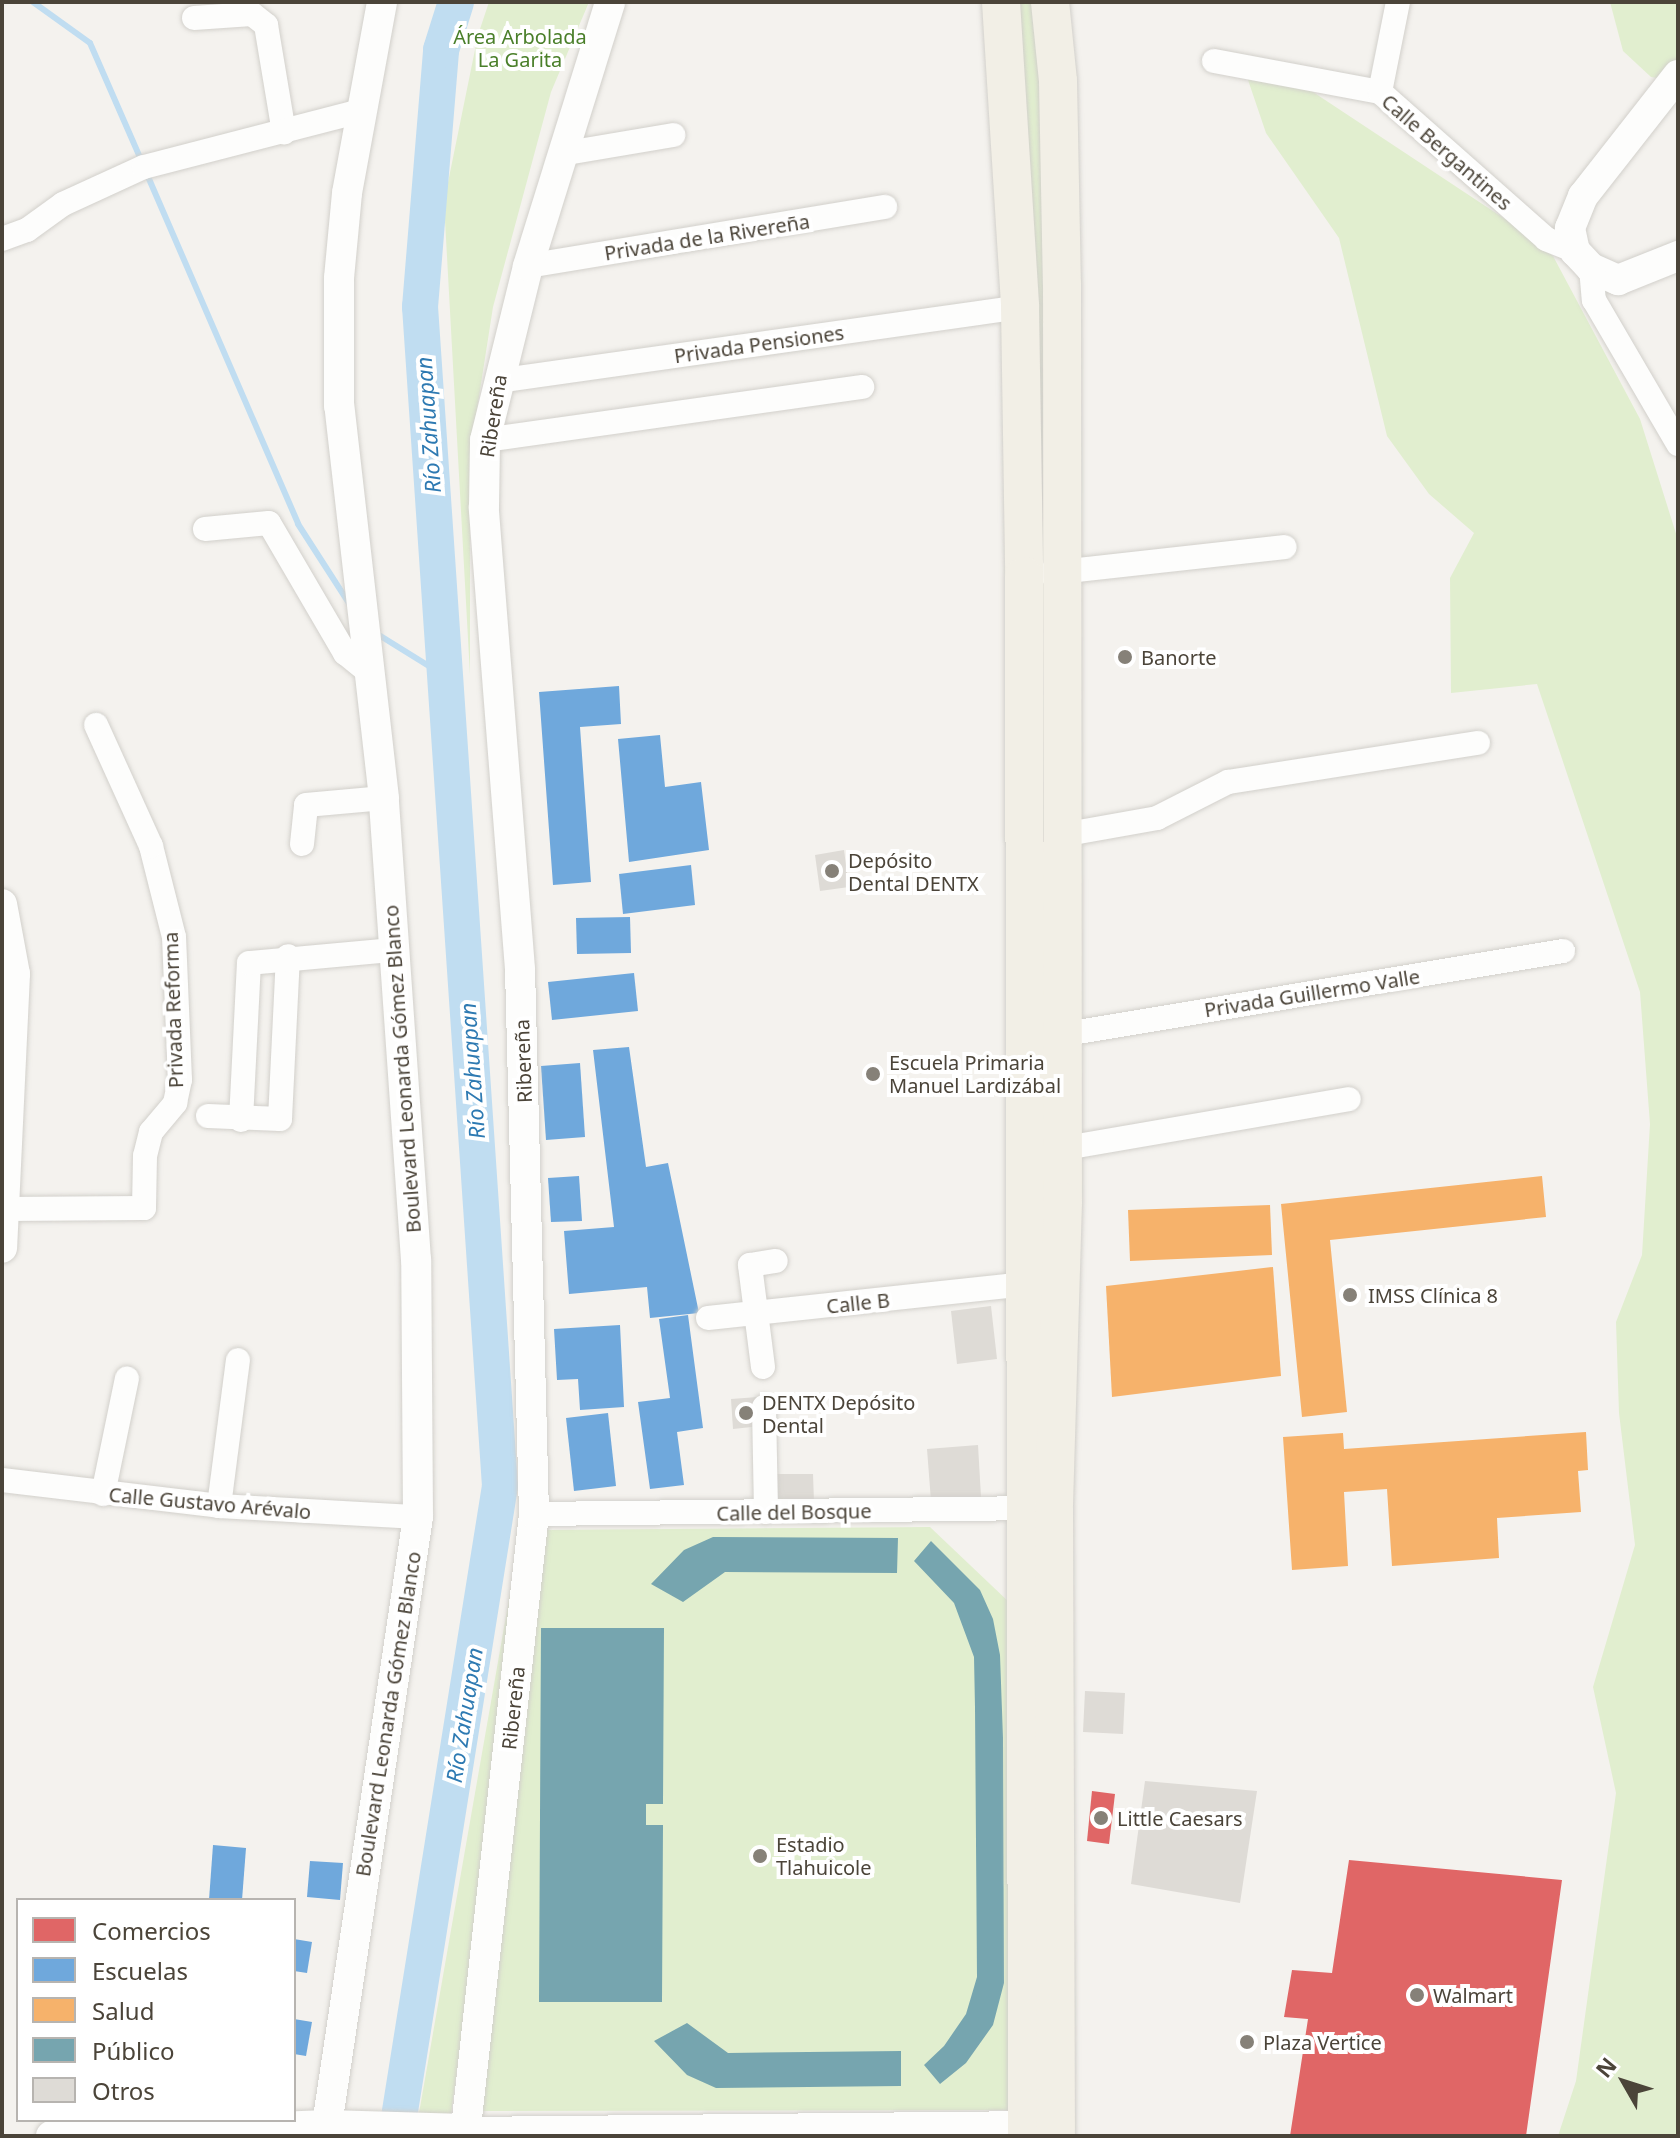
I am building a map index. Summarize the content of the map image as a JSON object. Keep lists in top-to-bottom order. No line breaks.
{"streets":{"street":["Calle Bergantines","Privada de la Rivereña","Privada Pensiones","Ribereña","Privada Guillermo Valle","Privada Reforma","Boulevard Leonarda Gómez Blanco","Calle B","Calle Gustavo Arévalo","Calle del Bosque"]},"crossings":[["Privada de la Rivereña","Ribereña"],["Privada Pensiones","Ribereña"],["Ribereña","Calle del Bosque"],["Boulevard Leonarda Gómez Blanco","Calle Gustavo Arévalo"]],"water":["Río Zahuapan"],"parks":["Área Arbolada La Garita"],"places":["Banorte","Depósito Dental DENTX","Escuela Primaria Manuel Lardizábal","IMSS Clínica 8","DENTX Depósito Dental","Little Caesars","Estadio Tlahuicole","Walmart","Plaza Vertice"],"legend":["Comercios","Escuelas","Salud","Público","Otros"],"north":"top left"}
